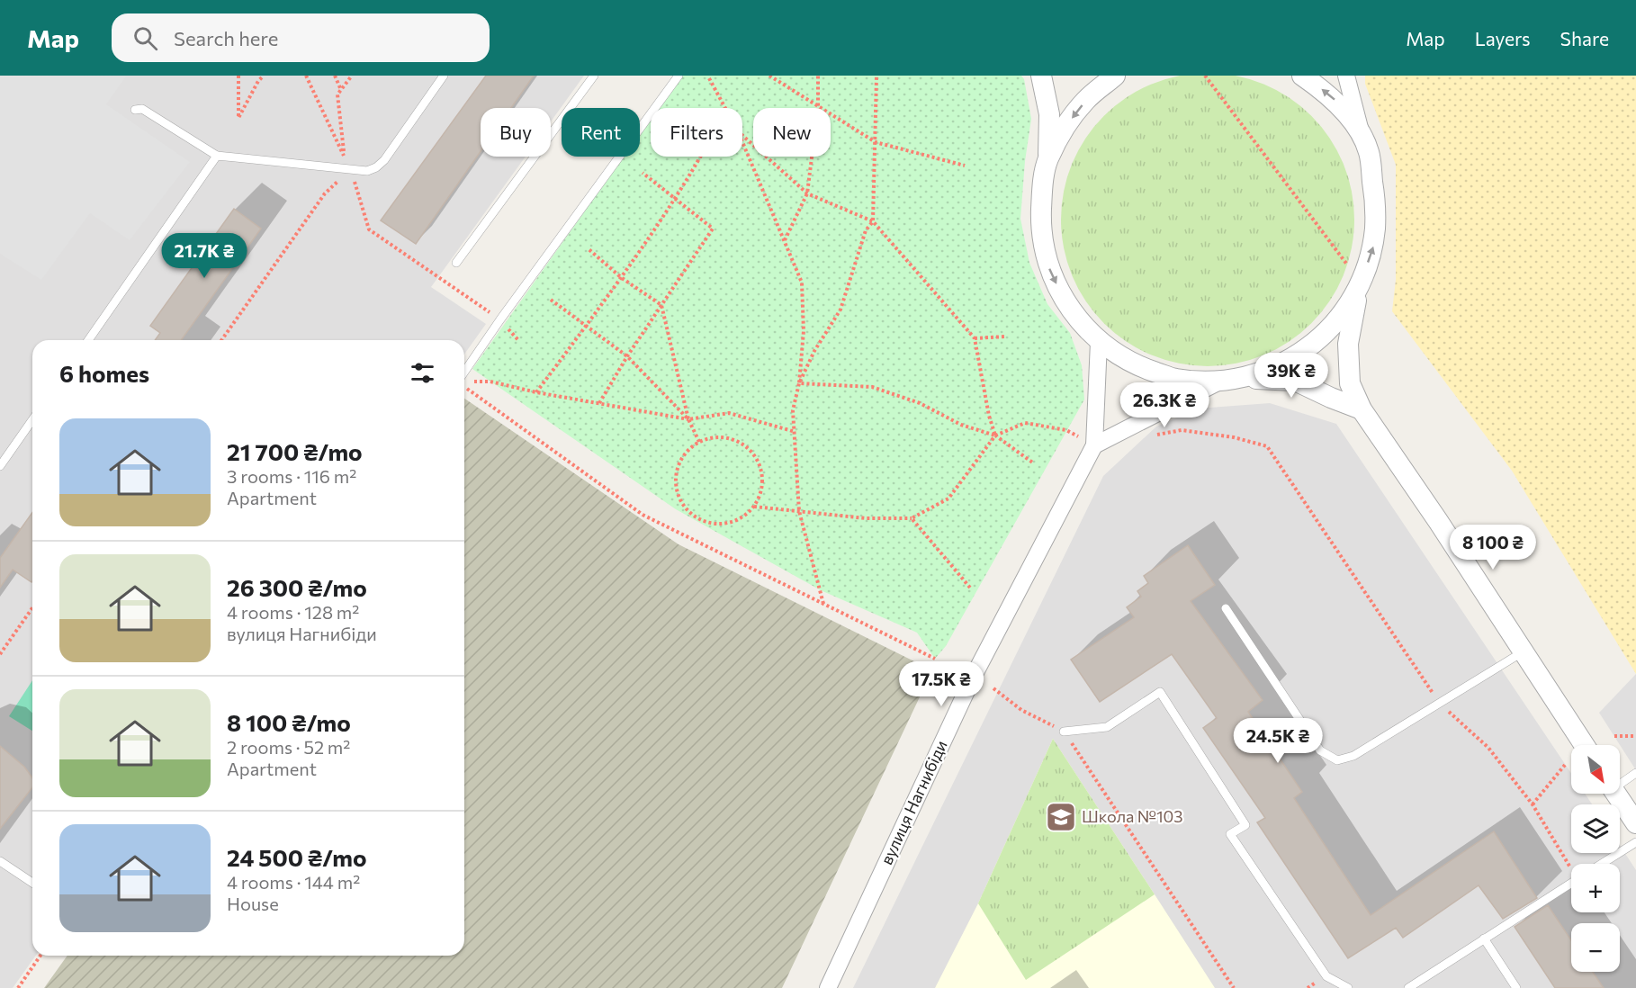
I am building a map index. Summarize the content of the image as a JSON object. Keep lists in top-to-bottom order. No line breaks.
{"streets":{"street":["вулиця Нагнибіди"]},"places":{"school or university":["Школа №103"]},"north":"bottom right","page":{"header":"Map","search":"Search here","nav":["Map","Layers","Share"],"chip":["Buy","Rent","Filters","New"],"price":["21.7K ₴","39K ₴","26.3K ₴","8 100 ₴","17.5K ₴","24.5K ₴"],"heading":"6 homes","list":[{"name":"21 700 ₴/mo","note":"3 rooms · 116 m² · Apartment"},{"name":"26 300 ₴/mo","note":"4 rooms · 128 m² · вулиця Нагнибіди"},{"name":"8 100 ₴/mo","note":"2 rooms · 52 m² · Apartment"},{"name":"24 500 ₴/mo","note":"4 rooms · 144 m² · House"}],"map_buttons":["+","−"]}}
